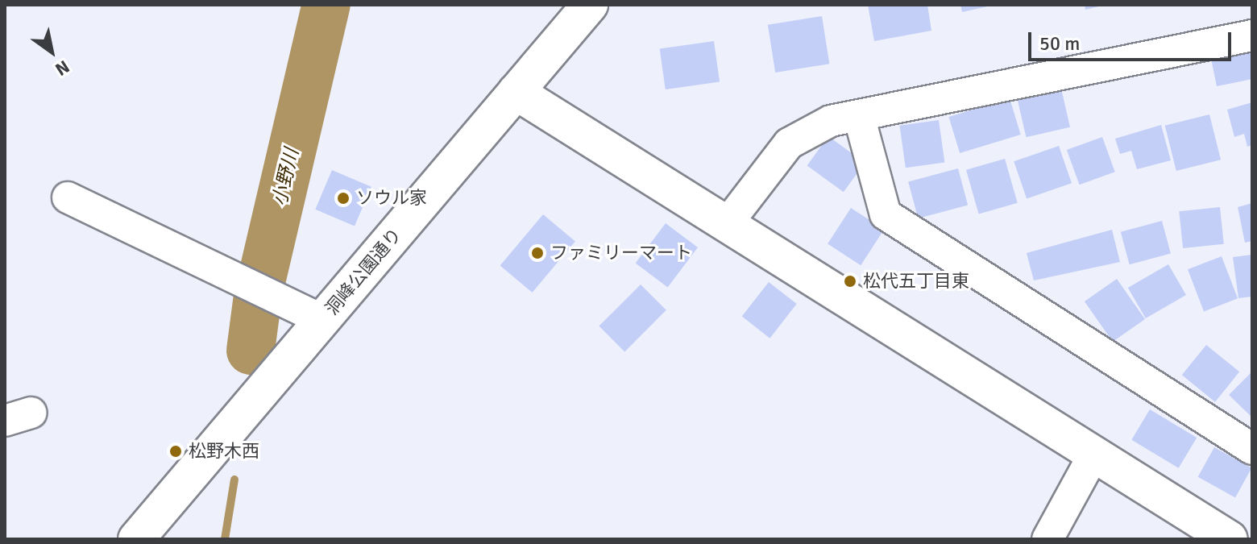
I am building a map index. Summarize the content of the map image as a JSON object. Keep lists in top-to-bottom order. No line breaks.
{"streets":{"street":["洞峰公園通り"]},"water":["小野川"],"places":["ソウル家","ファミリーマート","松代五丁目東","松野木西"],"scale_bar":"50 m","north":"bottom right"}
